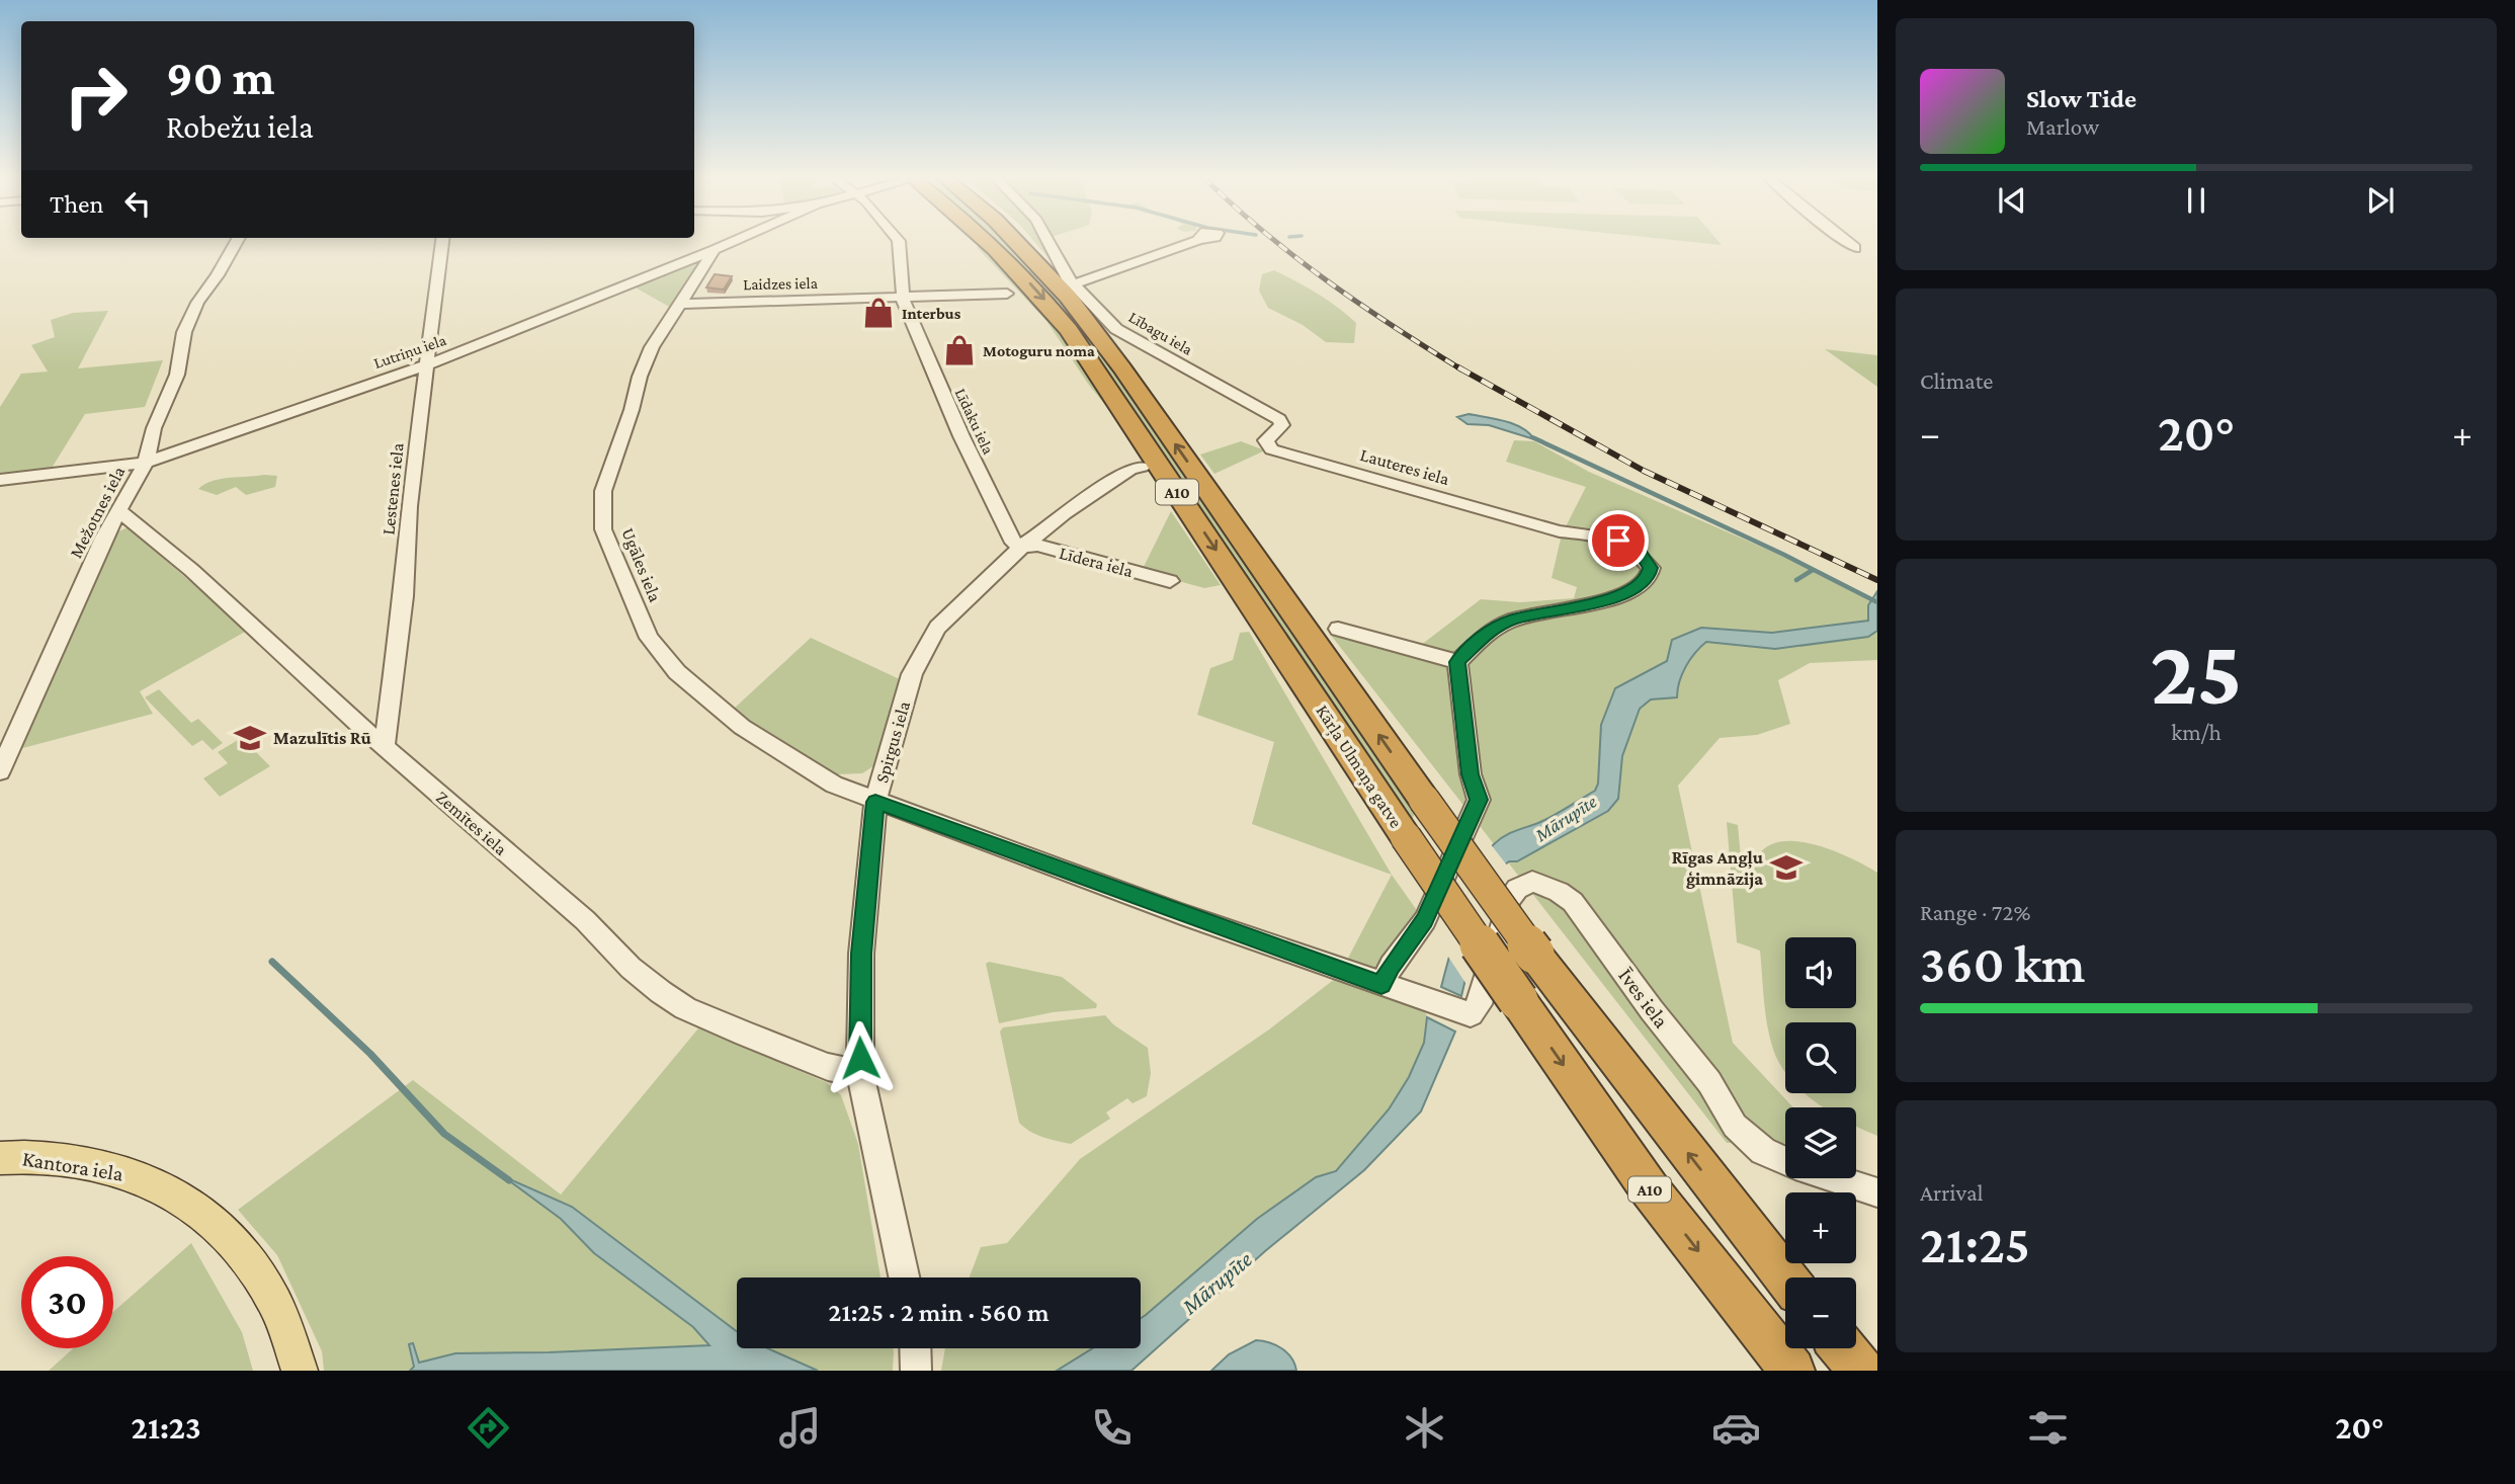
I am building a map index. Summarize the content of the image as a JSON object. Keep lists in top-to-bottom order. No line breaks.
{"streets":{"highway":["A10","Kārļa Ulmaņa gatve"],"main road":["Kantora iela"],"street":["Laidzes iela","Lībagu iela","Lutriņu iela","Līdaku iela","Lauteres iela","Lestenes iela","Mežotnes iela","Līdera iela","Ugāles iela","Spirgus iela","Zemītes iela","Īves iela"]},"crossings":[["Laidzes iela","Līdaku iela"],["Laidzes iela","Ugāles iela"],["Lībagu iela","Lauteres iela"],["Lutriņu iela","Lestenes iela"],["Lutriņu iela","Mežotnes iela"],["Lutriņu iela","Ugāles iela"],["Līdaku iela","Līdera iela"],["Līdaku iela","Spirgus iela"],["Lestenes iela","Zemītes iela"],["Mežotnes iela","Zemītes iela"],["Līdera iela","Spirgus iela"],["Ugāles iela","Spirgus iela"],["Ugāles iela","Īves iela"],["Spirgus iela","Zemītes iela"]],"water":["Mārupīte"],"places":{"shop":["Interbus","Motoguru noma"],"school or university":["Mazulītis Rū","Rīgas Angļu ģimnāzija"]},"page":{"turn":["90 m","Robežu iela"],"song":["Slow Tide","Marlow"],"then":"Then","tile":["Climate",["25","km/h"],["Range · 72%","360 km"],["Arrival","21:25"]],"heat":["−","20°","+"],"map_buttons":["+","−"],"limit":"30","trip":"21:25 · 2 min · 560 m","tabs":["21:23","20°"]}}
